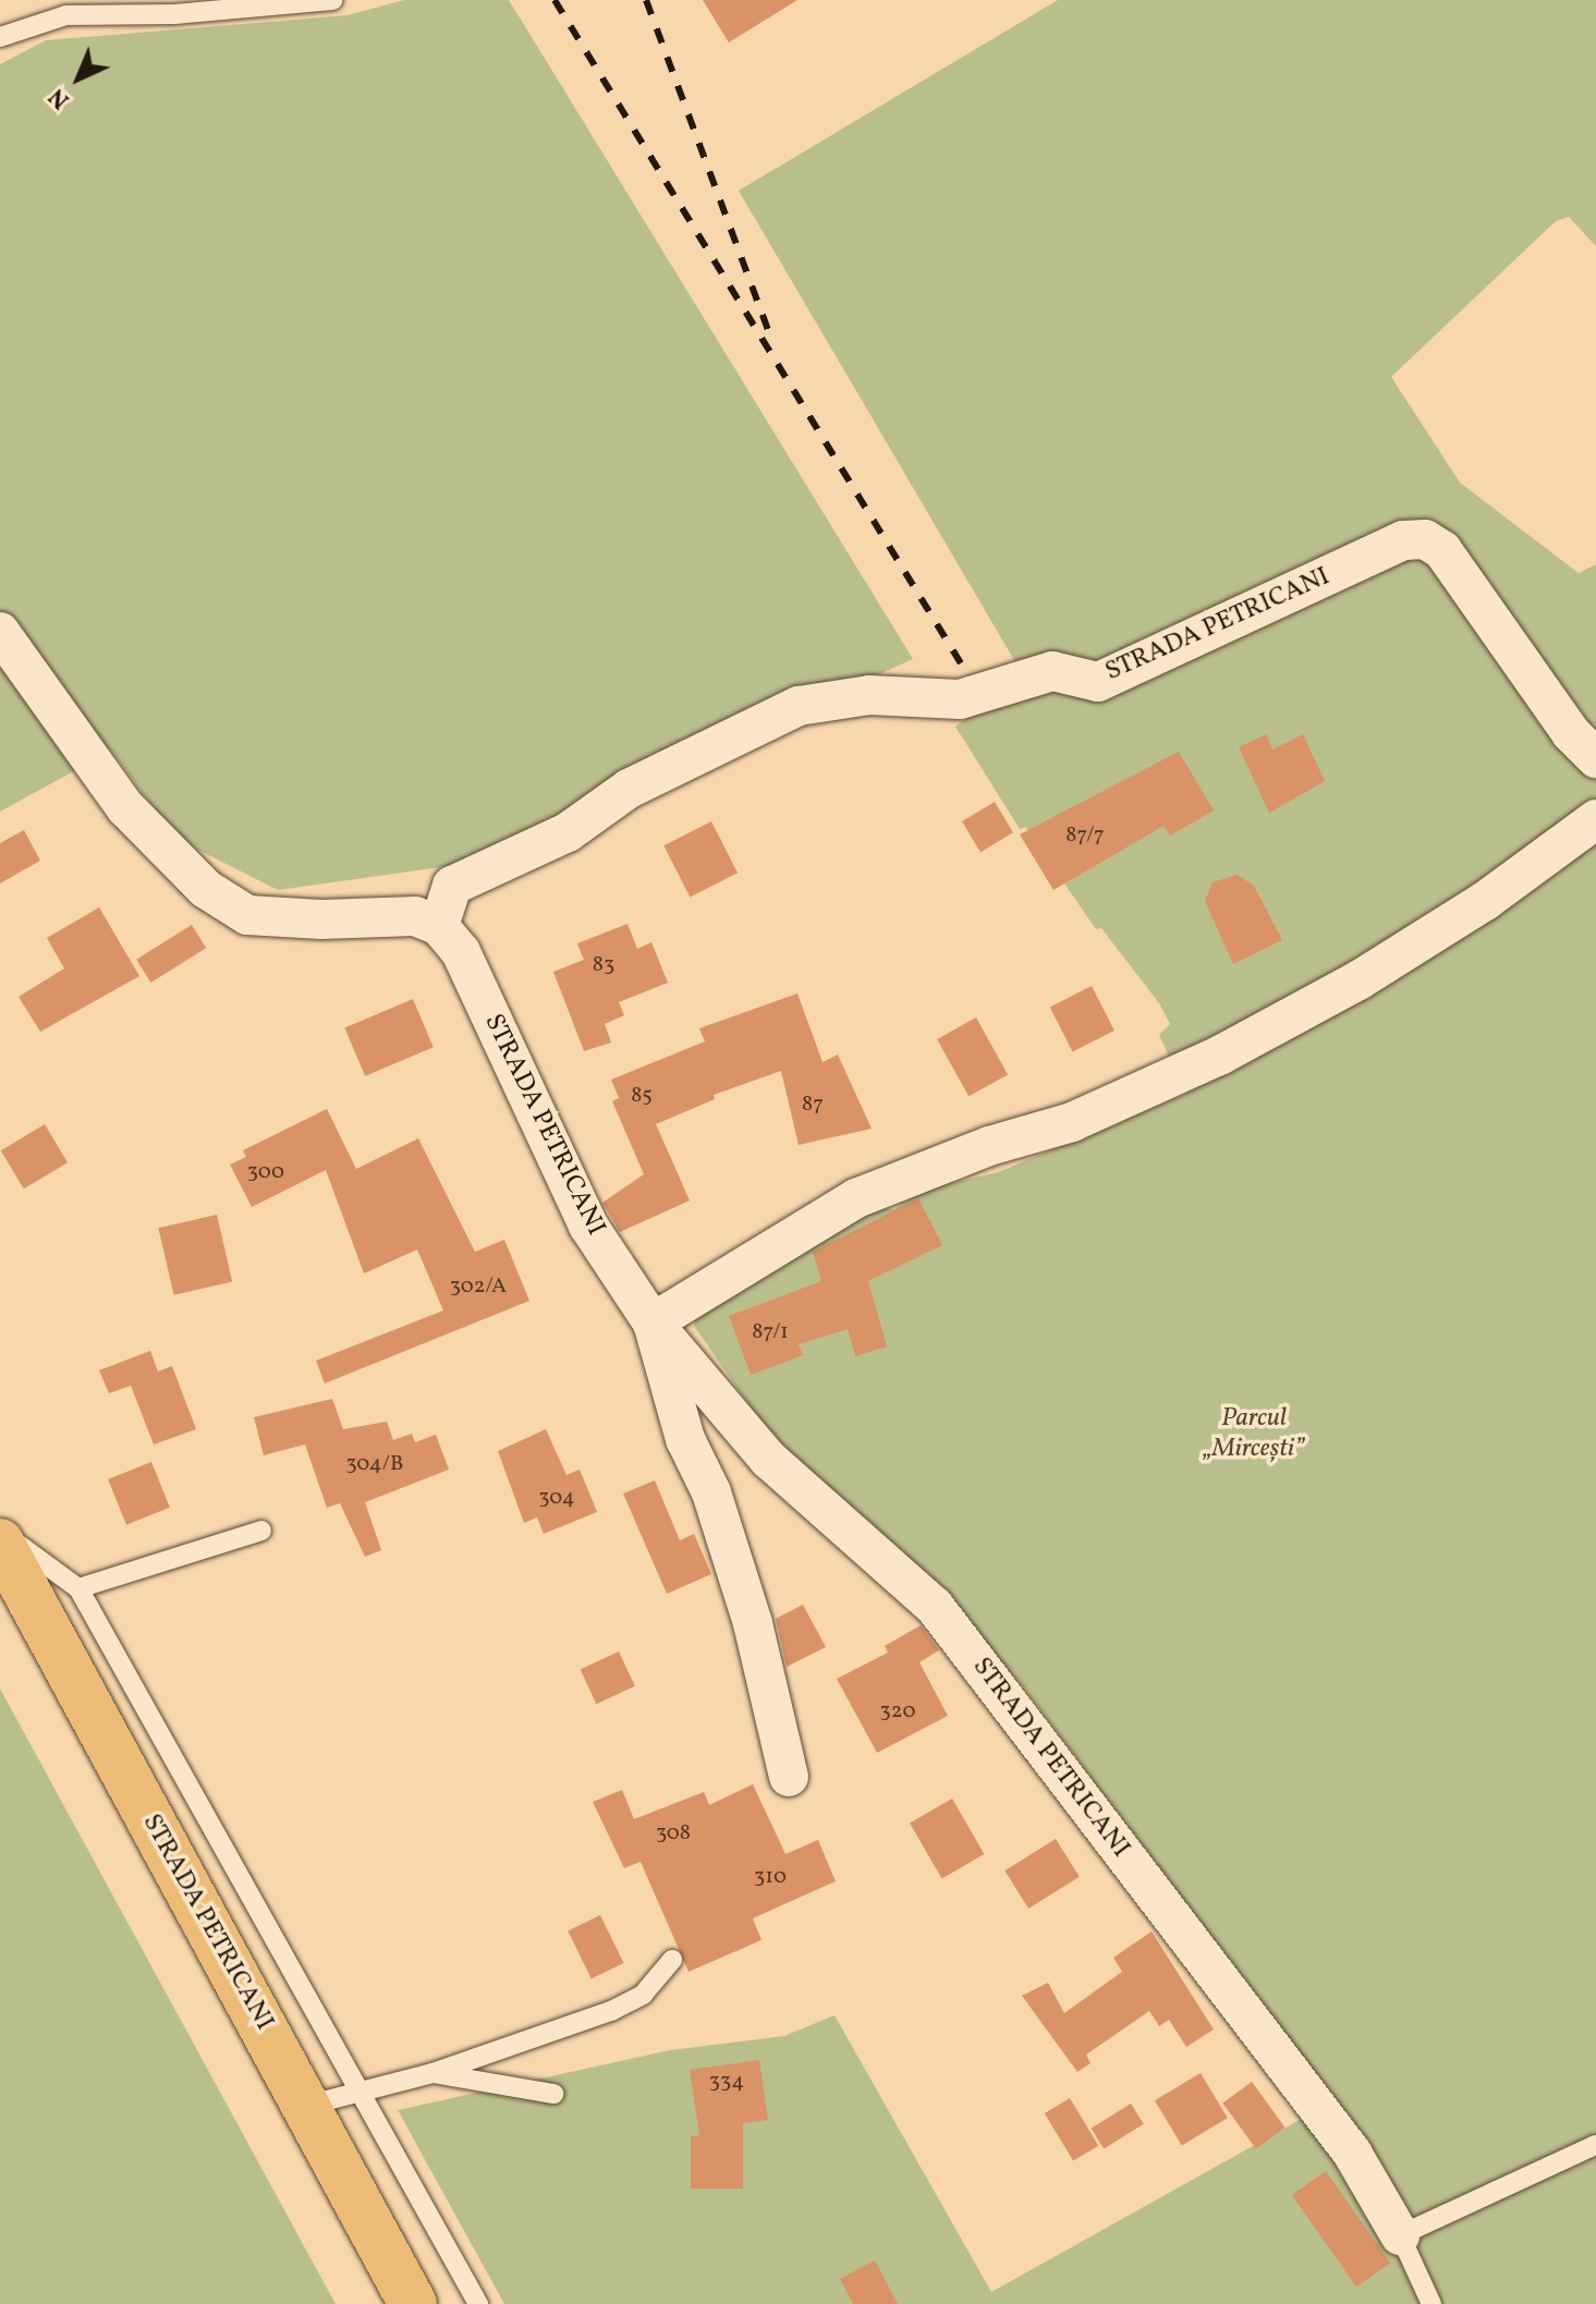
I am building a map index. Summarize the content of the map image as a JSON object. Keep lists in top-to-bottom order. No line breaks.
{"streets":{"main road":["STRADA PETRICANI"]},"parks":["Parcul „Mircești”"],"house_numbers":["87/7","83","85","87","300","302/A","87/1","304/B","304","320","308","310","334"],"north":"bottom left"}
